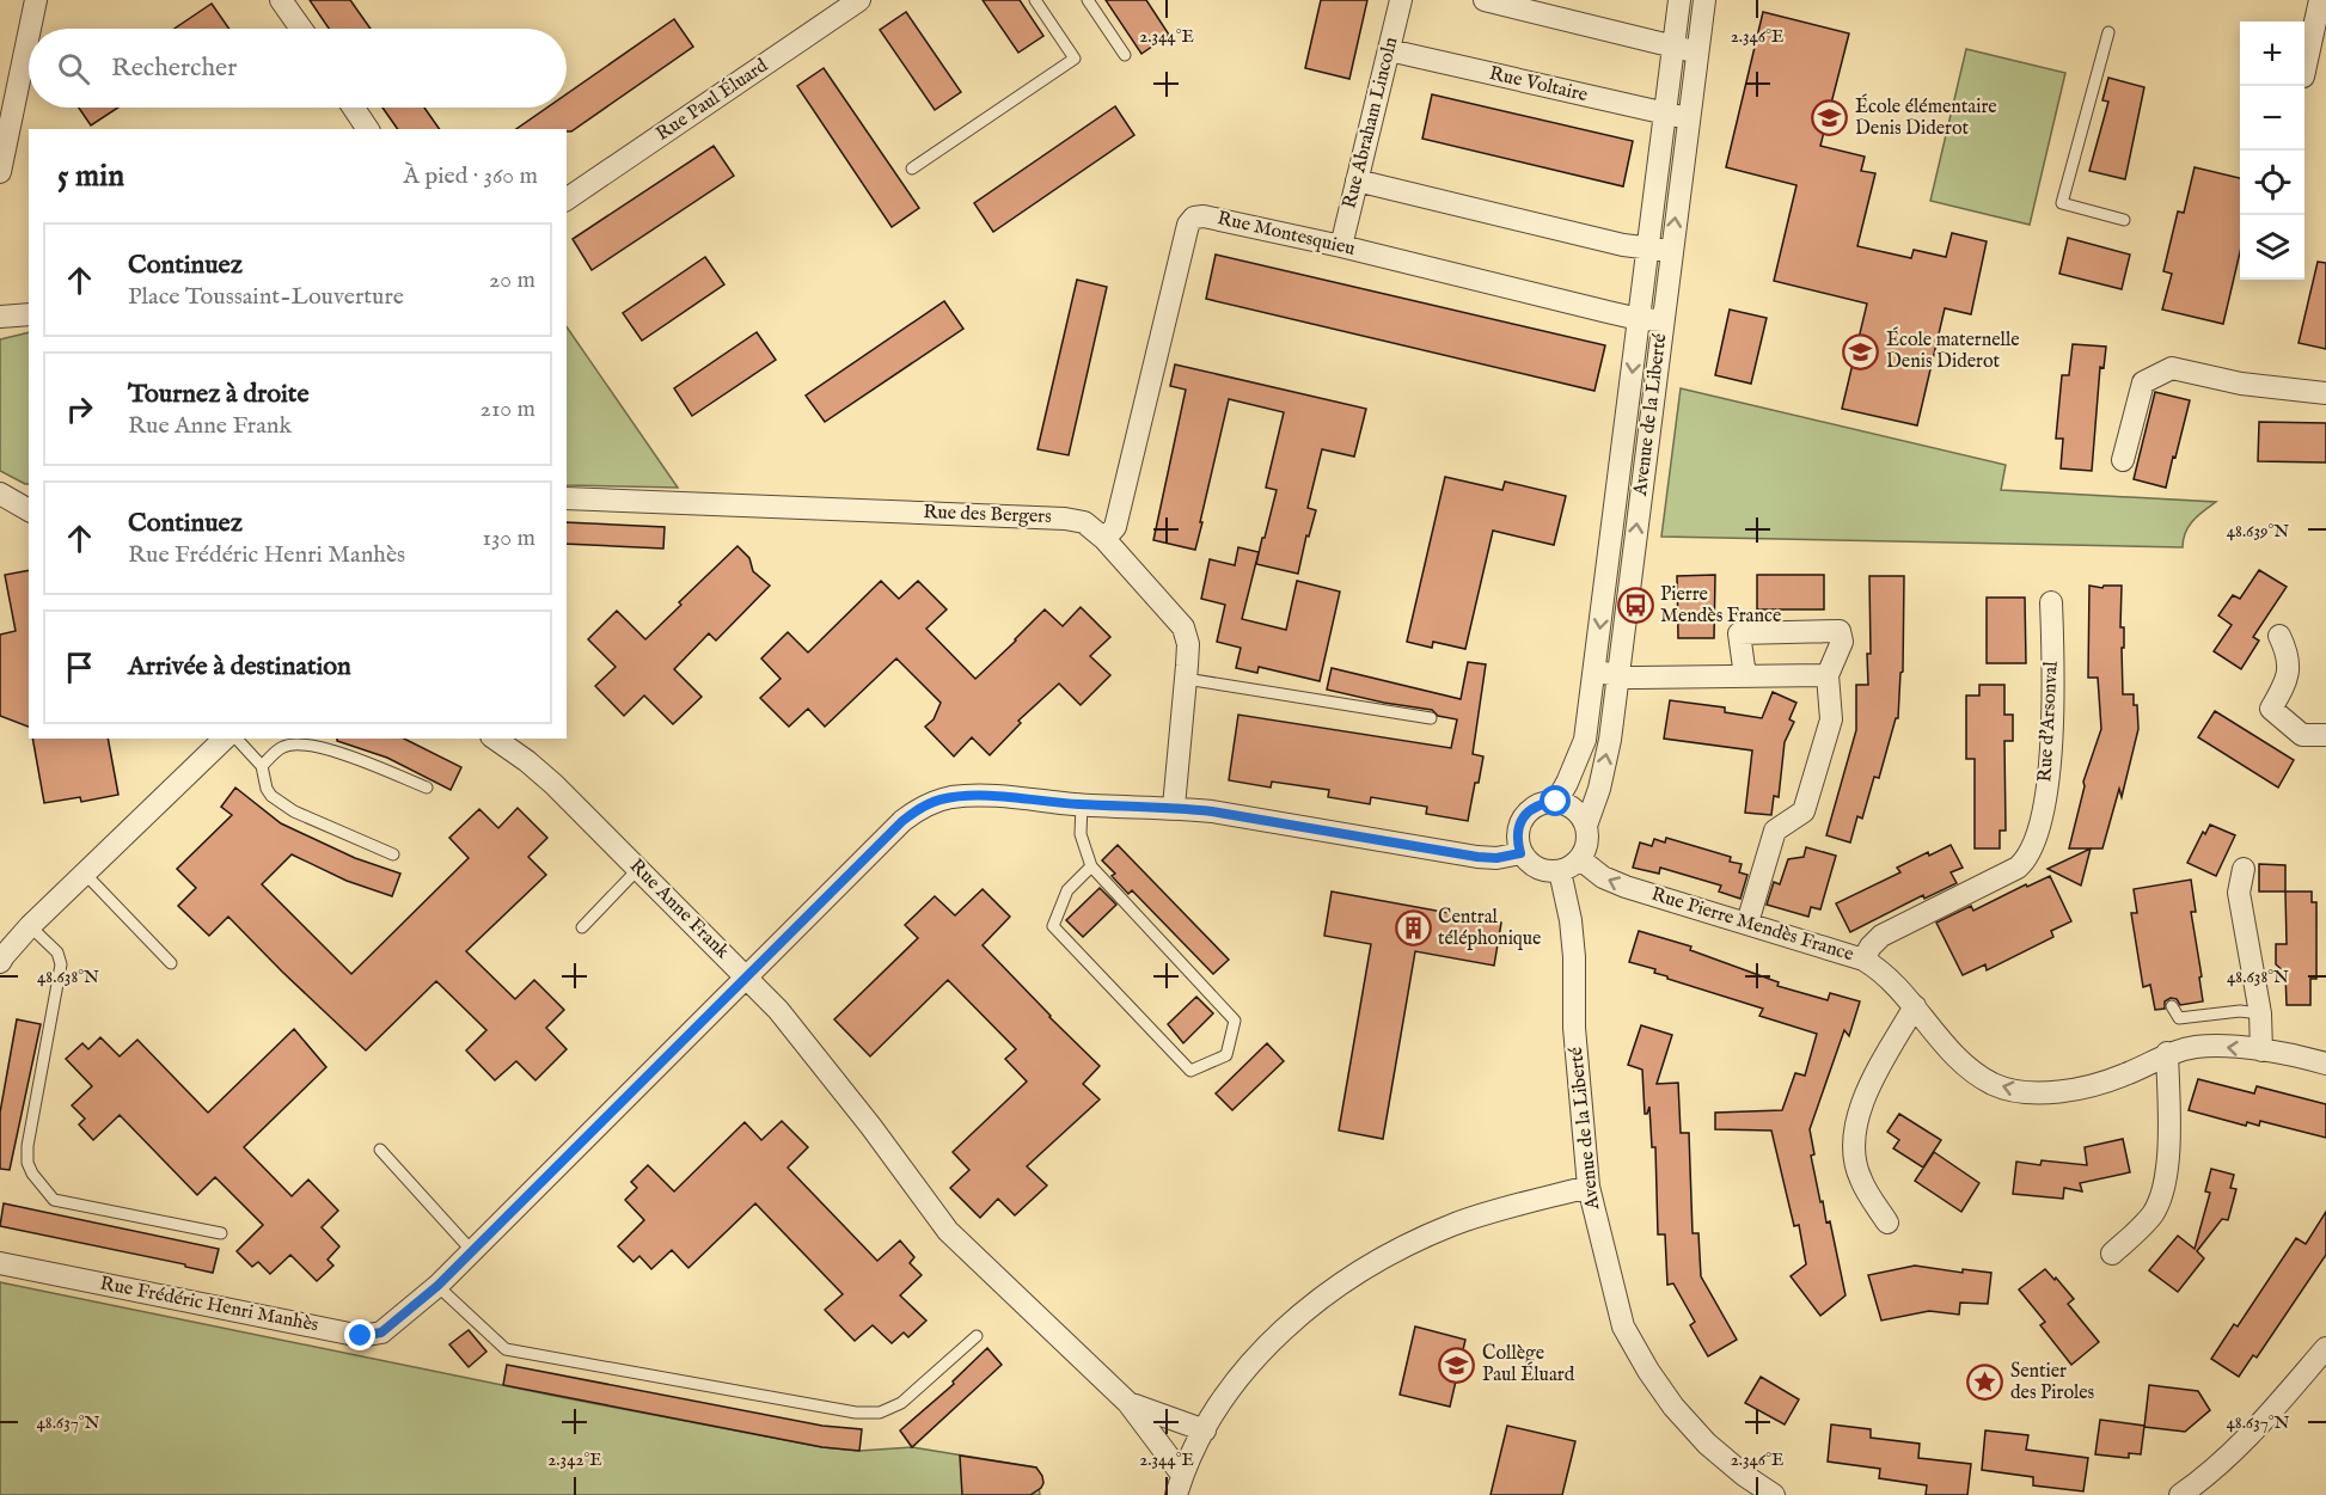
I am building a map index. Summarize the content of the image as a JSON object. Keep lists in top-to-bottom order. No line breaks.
{"streets":{"street":["Rue Voltaire","Rue Paul Éluard","Rue Abraham Lincoln","Rue Montesquieu","Avenue de la Liberté","Rue des Bergers","Rue d'Arsonval","Rue Anne Frank","Rue Pierre Mendès France","Rue Frédéric Henri Manhès"]},"crossings":[["Rue Voltaire","Rue Abraham Lincoln"],["Rue Voltaire","Avenue de la Liberté"],["Rue Abraham Lincoln","Rue Montesquieu"],["Rue Montesquieu","Avenue de la Liberté"],["Rue Montesquieu","Rue des Bergers"],["Avenue de la Liberté","Rue Pierre Mendès France"],["Rue d'Arsonval","Rue Pierre Mendès France"],["Rue Anne Frank","Rue Frédéric Henri Manhès"]],"one_way":["Rue Pierre Mendès France"],"places":{"school or university":["École élémentaire Denis Diderot","École maternelle Denis Diderot","Collège Paul Éluard"],"bus stop":["Pierre Mendès France"],"building":["Central téléphonique"],"place":["Sentier des Piroles"]},"page":{"map_buttons":["+","−"],"search":"Rechercher","heading":["5 min","À pied · 360 m"],"list":[["Continuez","Place Toussaint-Louverture","20 m"],["Tournez à droite","Rue Anne Frank","210 m"],["Continuez","Rue Frédéric Henri Manhès","130 m"],"Arrivée à destination"]},"coordinates":["2.344°E","2.346°E","48.639°N","48.638°N","48.637°N","2.342°E"]}
